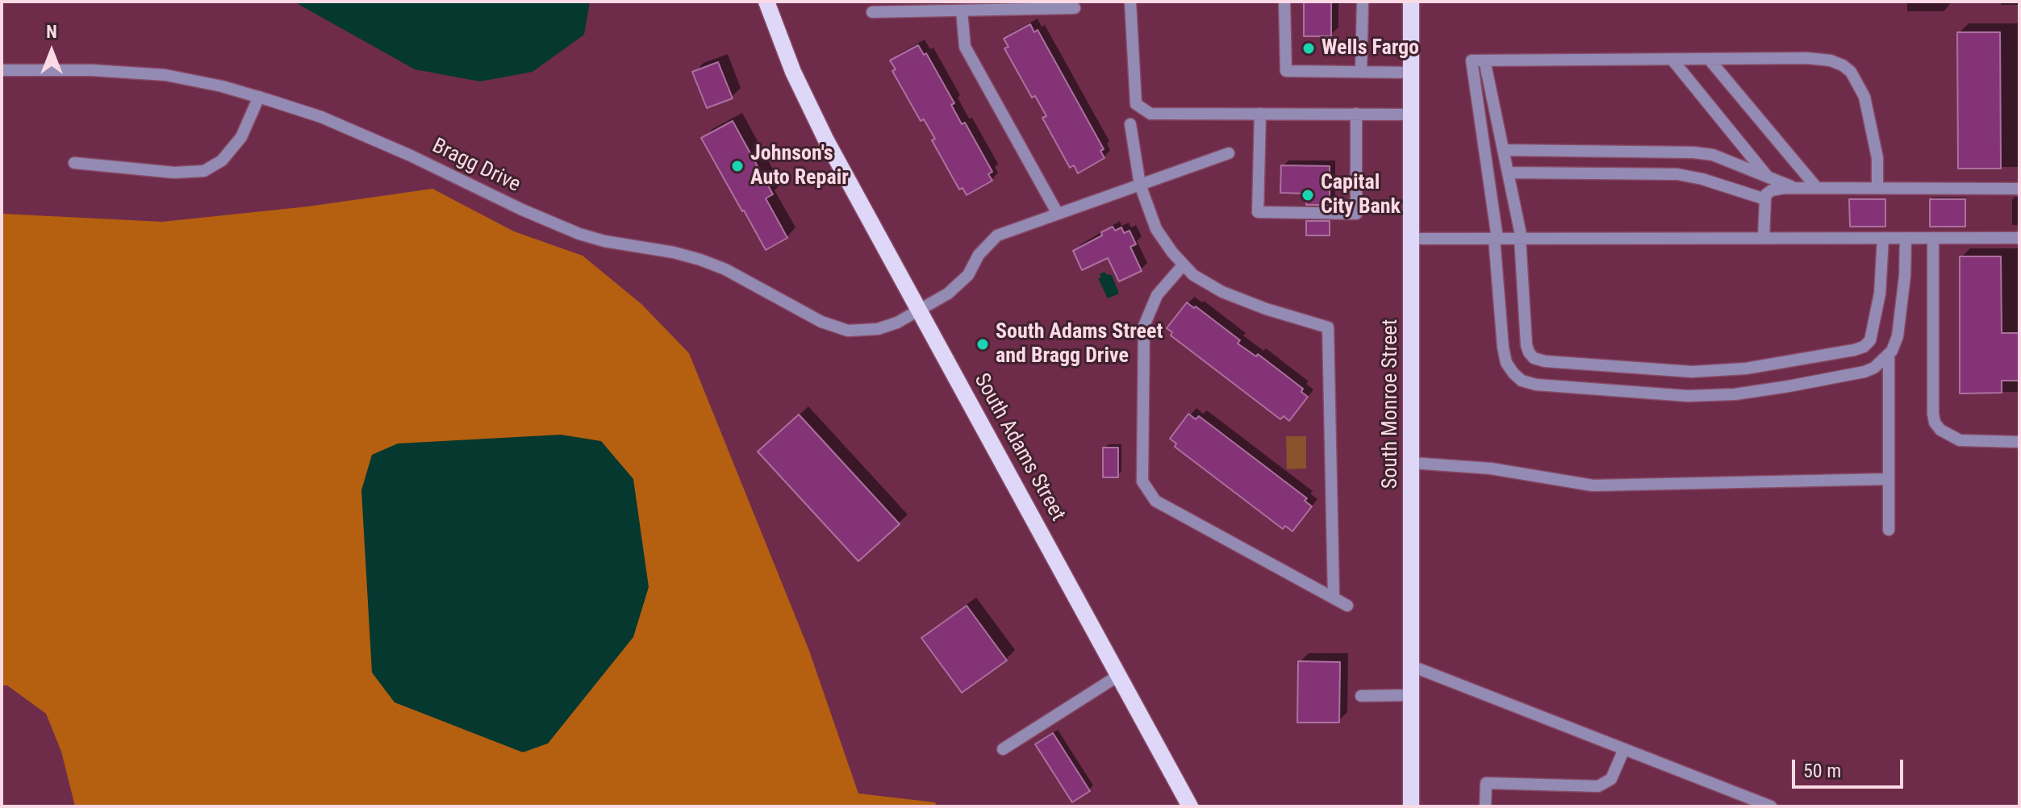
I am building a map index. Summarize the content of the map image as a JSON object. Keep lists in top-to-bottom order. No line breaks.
{"streets":{"main road":["South Monroe Street","South Adams Street"],"street":["Bragg Drive"]},"crossings":[["Bragg Drive","South Adams Street"]],"places":["Wells Fargo","Johnson's Auto Repair","Capital City Bank","South Adams Street and Bragg Drive"],"scale_bar":"50 m","north":"top"}
